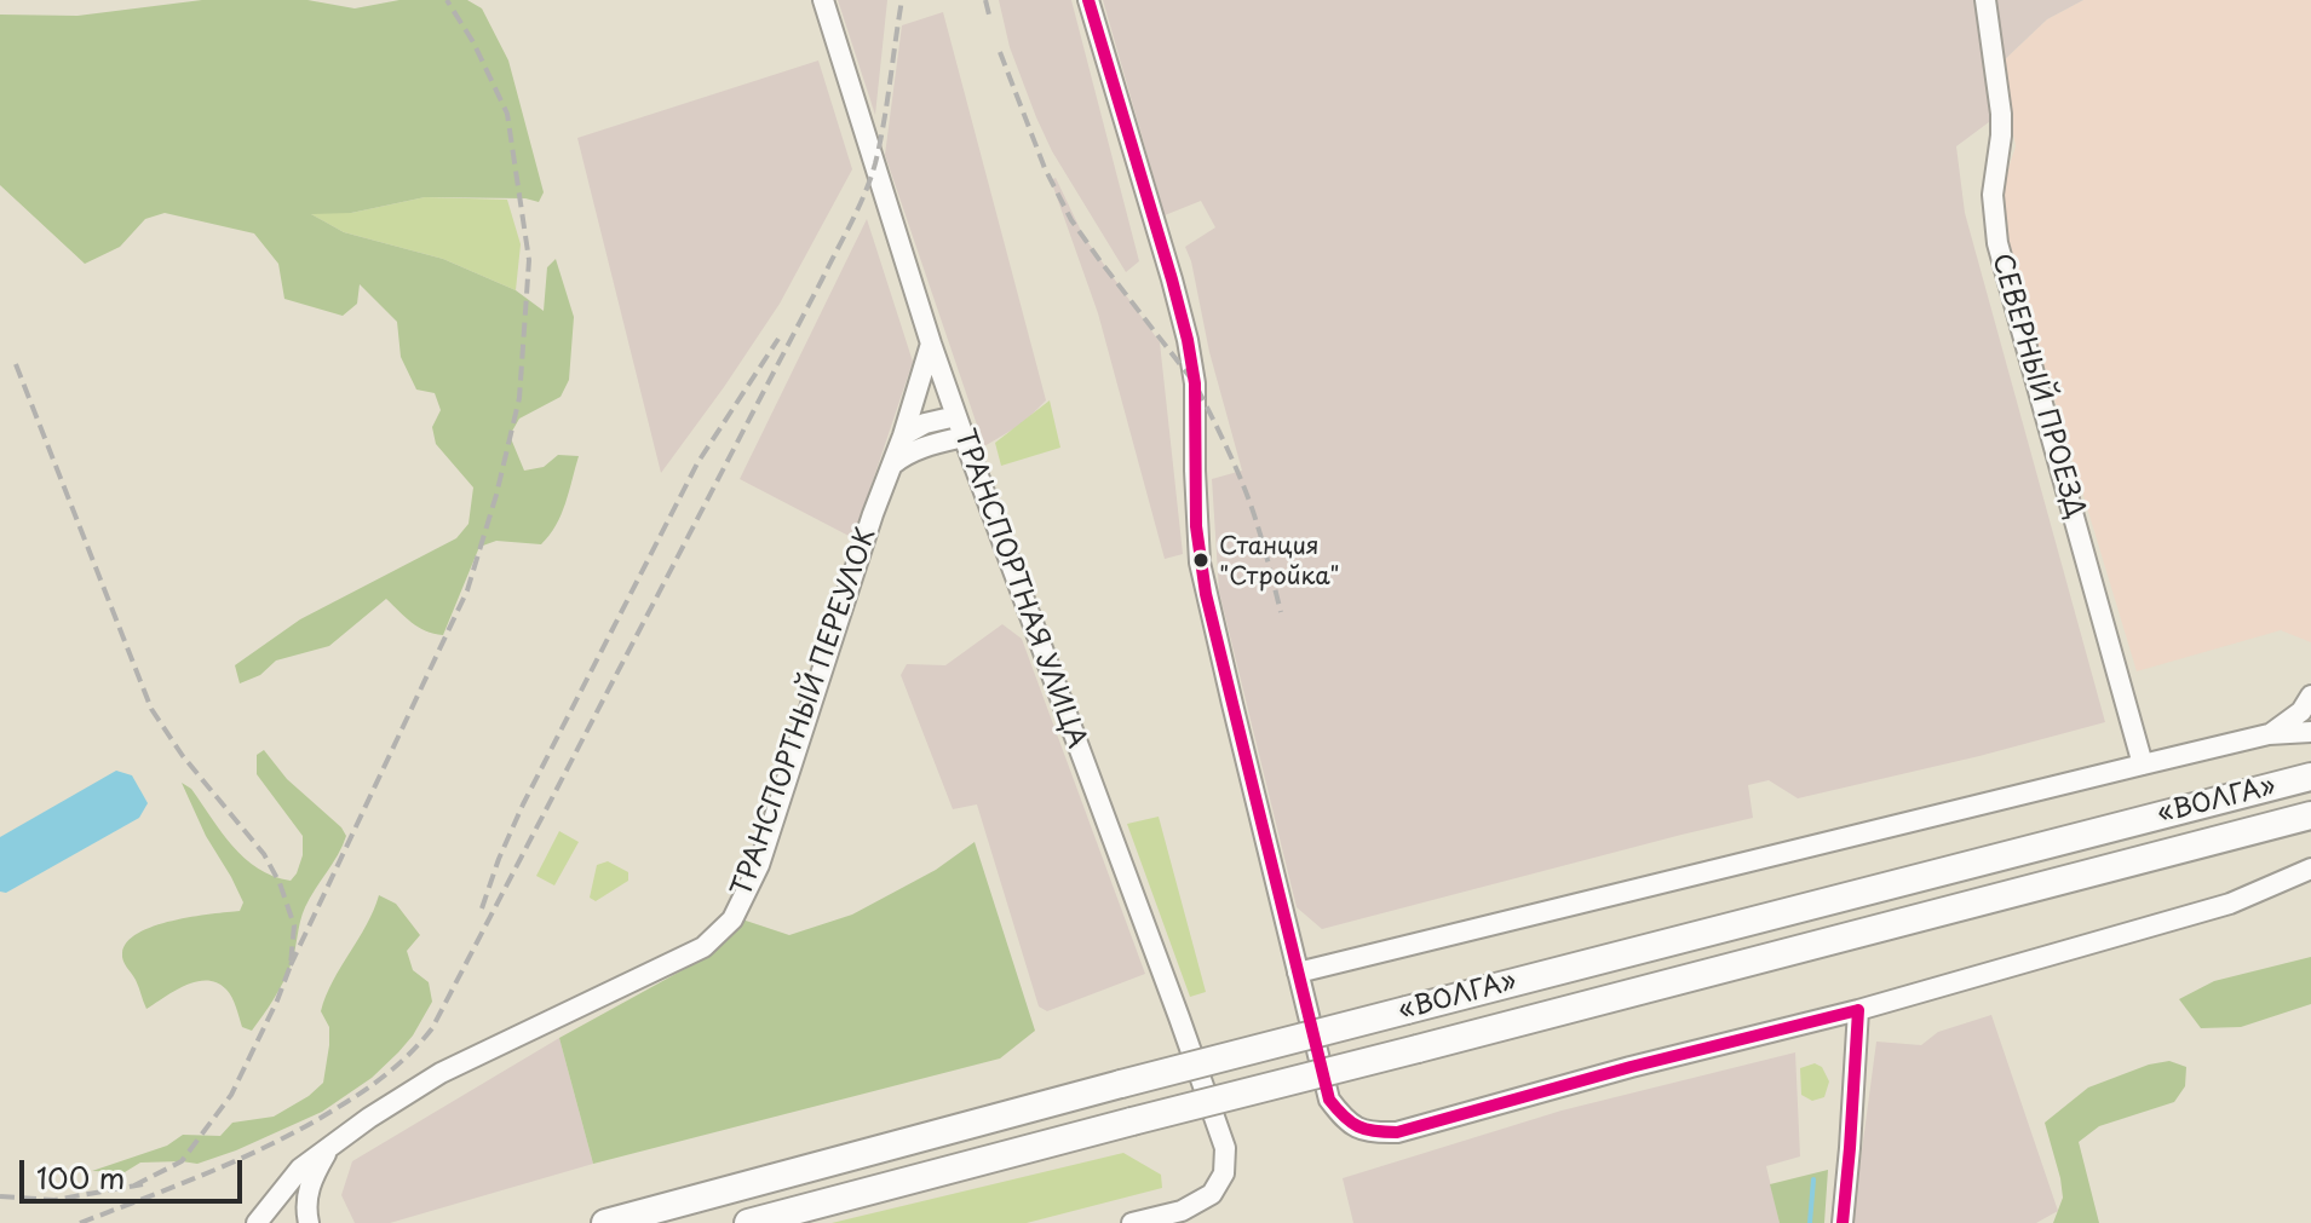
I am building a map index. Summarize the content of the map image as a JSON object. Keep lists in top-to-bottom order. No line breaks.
{"streets":{"highway":["«ВОЛГА»"],"street":["СЕВЕРНЫЙ ПРОЕЗД","ТРАНСПОРТНАЯ УЛИЦА","ТРАНСПОРТНЫЙ ПЕРЕУЛОК"]},"crossings":[["ТРАНСПОРТНАЯ УЛИЦА","ТРАНСПОРТНЫЙ ПЕРЕУЛОК"]],"places":["Станция \"Стройка\""],"scale_bar":"100 m"}
